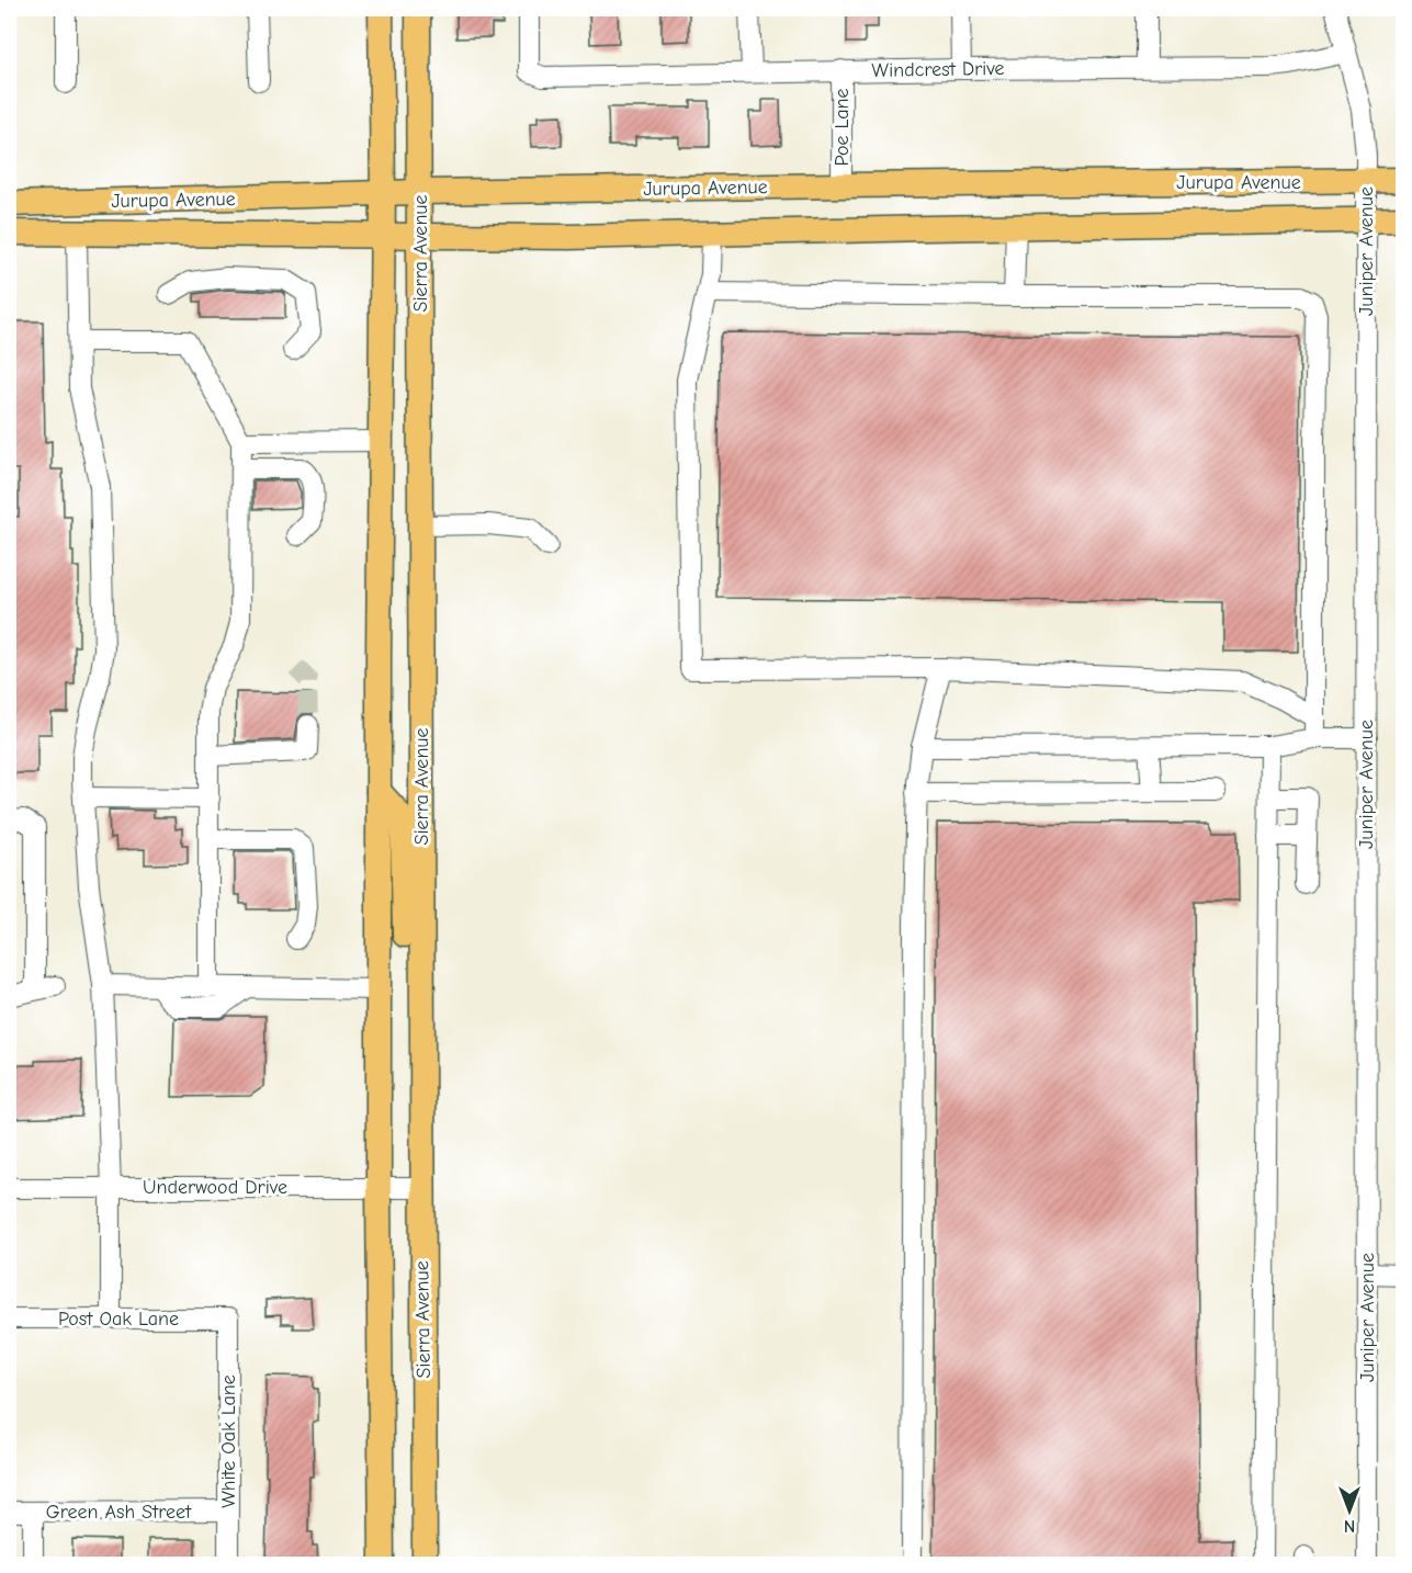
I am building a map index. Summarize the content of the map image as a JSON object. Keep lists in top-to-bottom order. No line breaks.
{"streets":{"main road":["Jurupa Avenue","Sierra Avenue"],"street":["Windcrest Drive","Poe Lane","Juniper Avenue","Underwood Drive","Post Oak Lane","White Oak Lane","Green Ash Street"]},"crossings":[["Windcrest Drive","Poe Lane"],["Windcrest Drive","Juniper Avenue"],["Poe Lane","Jurupa Avenue"],["Jurupa Avenue","Juniper Avenue"],["Jurupa Avenue","Sierra Avenue"],["Sierra Avenue","Underwood Drive"],["Post Oak Lane","White Oak Lane"],["White Oak Lane","Green Ash Street"]],"north":"bottom"}
